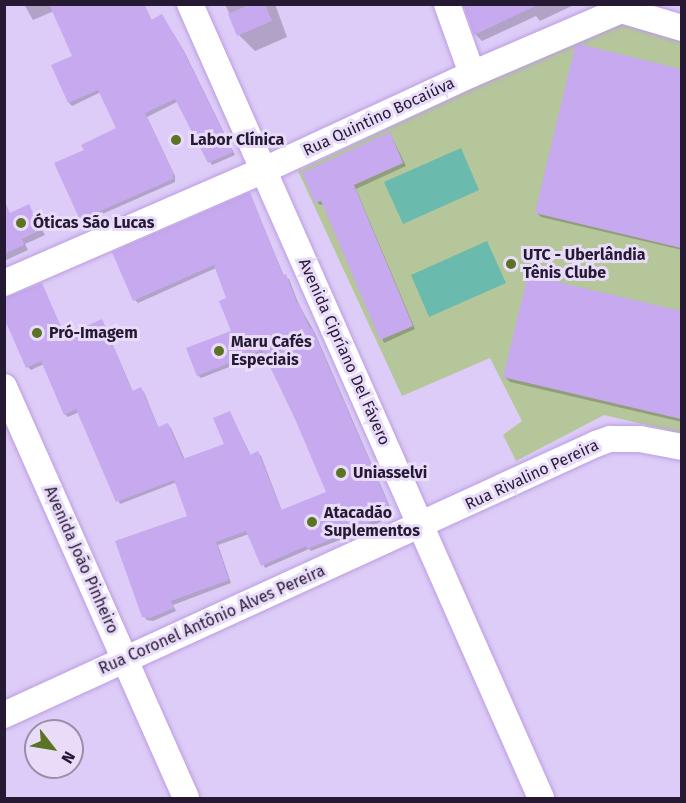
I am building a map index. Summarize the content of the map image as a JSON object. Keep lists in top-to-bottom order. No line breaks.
{"streets":{"street":["Rua Quintino Bocaiúva","Avenida Cipríano Del Fávero","Rua Rivalino Pereira","Avenida João Pinheiro","Rua Coronel Antônio Alves Pereira"]},"crossings":[["Rua Quintino Bocaiúva","Avenida Cipríano Del Fávero"],["Avenida Cipríano Del Fávero","Rua Rivalino Pereira"],["Avenida Cipríano Del Fávero","Rua Coronel Antônio Alves Pereira"],["Rua Rivalino Pereira","Rua Coronel Antônio Alves Pereira"],["Avenida João Pinheiro","Rua Coronel Antônio Alves Pereira"]],"places":["Labor Clínica","Óticas São Lucas","UTC - Uberlândia Tênis Clube","Pró-Imagem","Maru Cafés Especiais","Uniasselvi","Atacadão Suplementos"],"north":"bottom right"}
